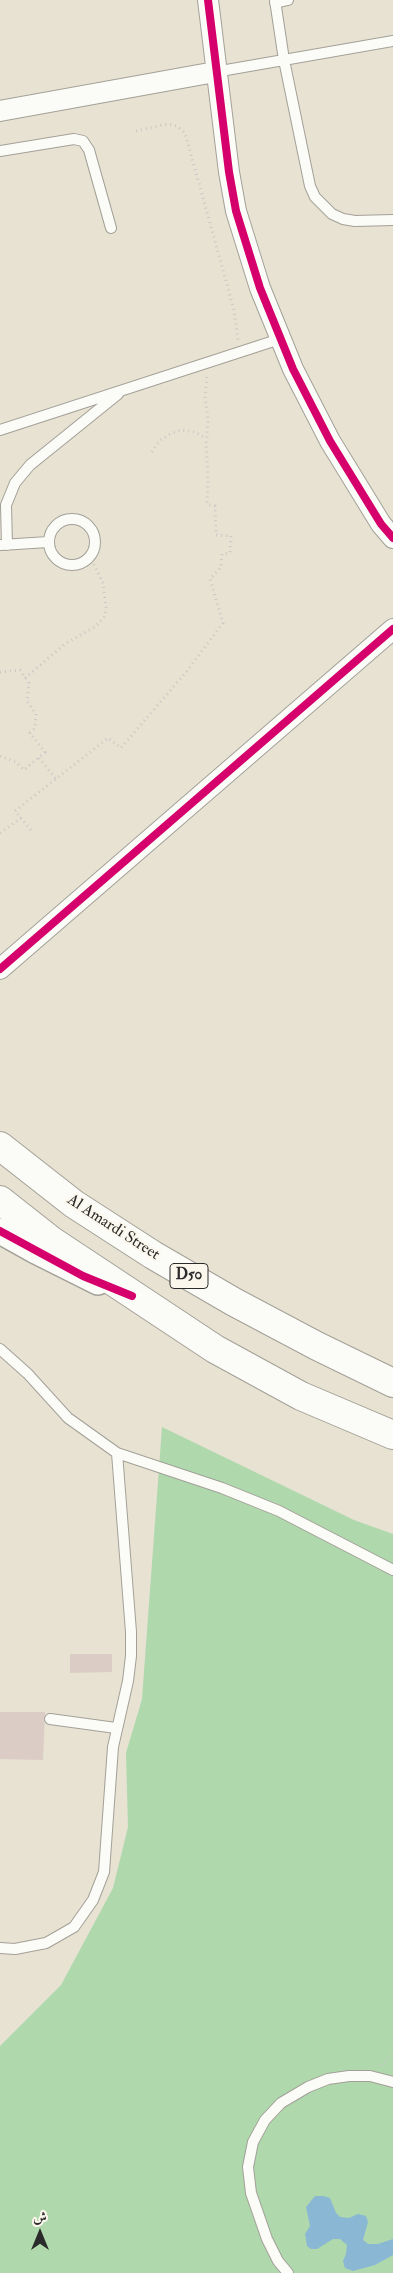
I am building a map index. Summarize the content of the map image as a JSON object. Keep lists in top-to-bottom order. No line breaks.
{"streets":{"main road":["Al Amardi Street","D50"]},"north":"top"}
